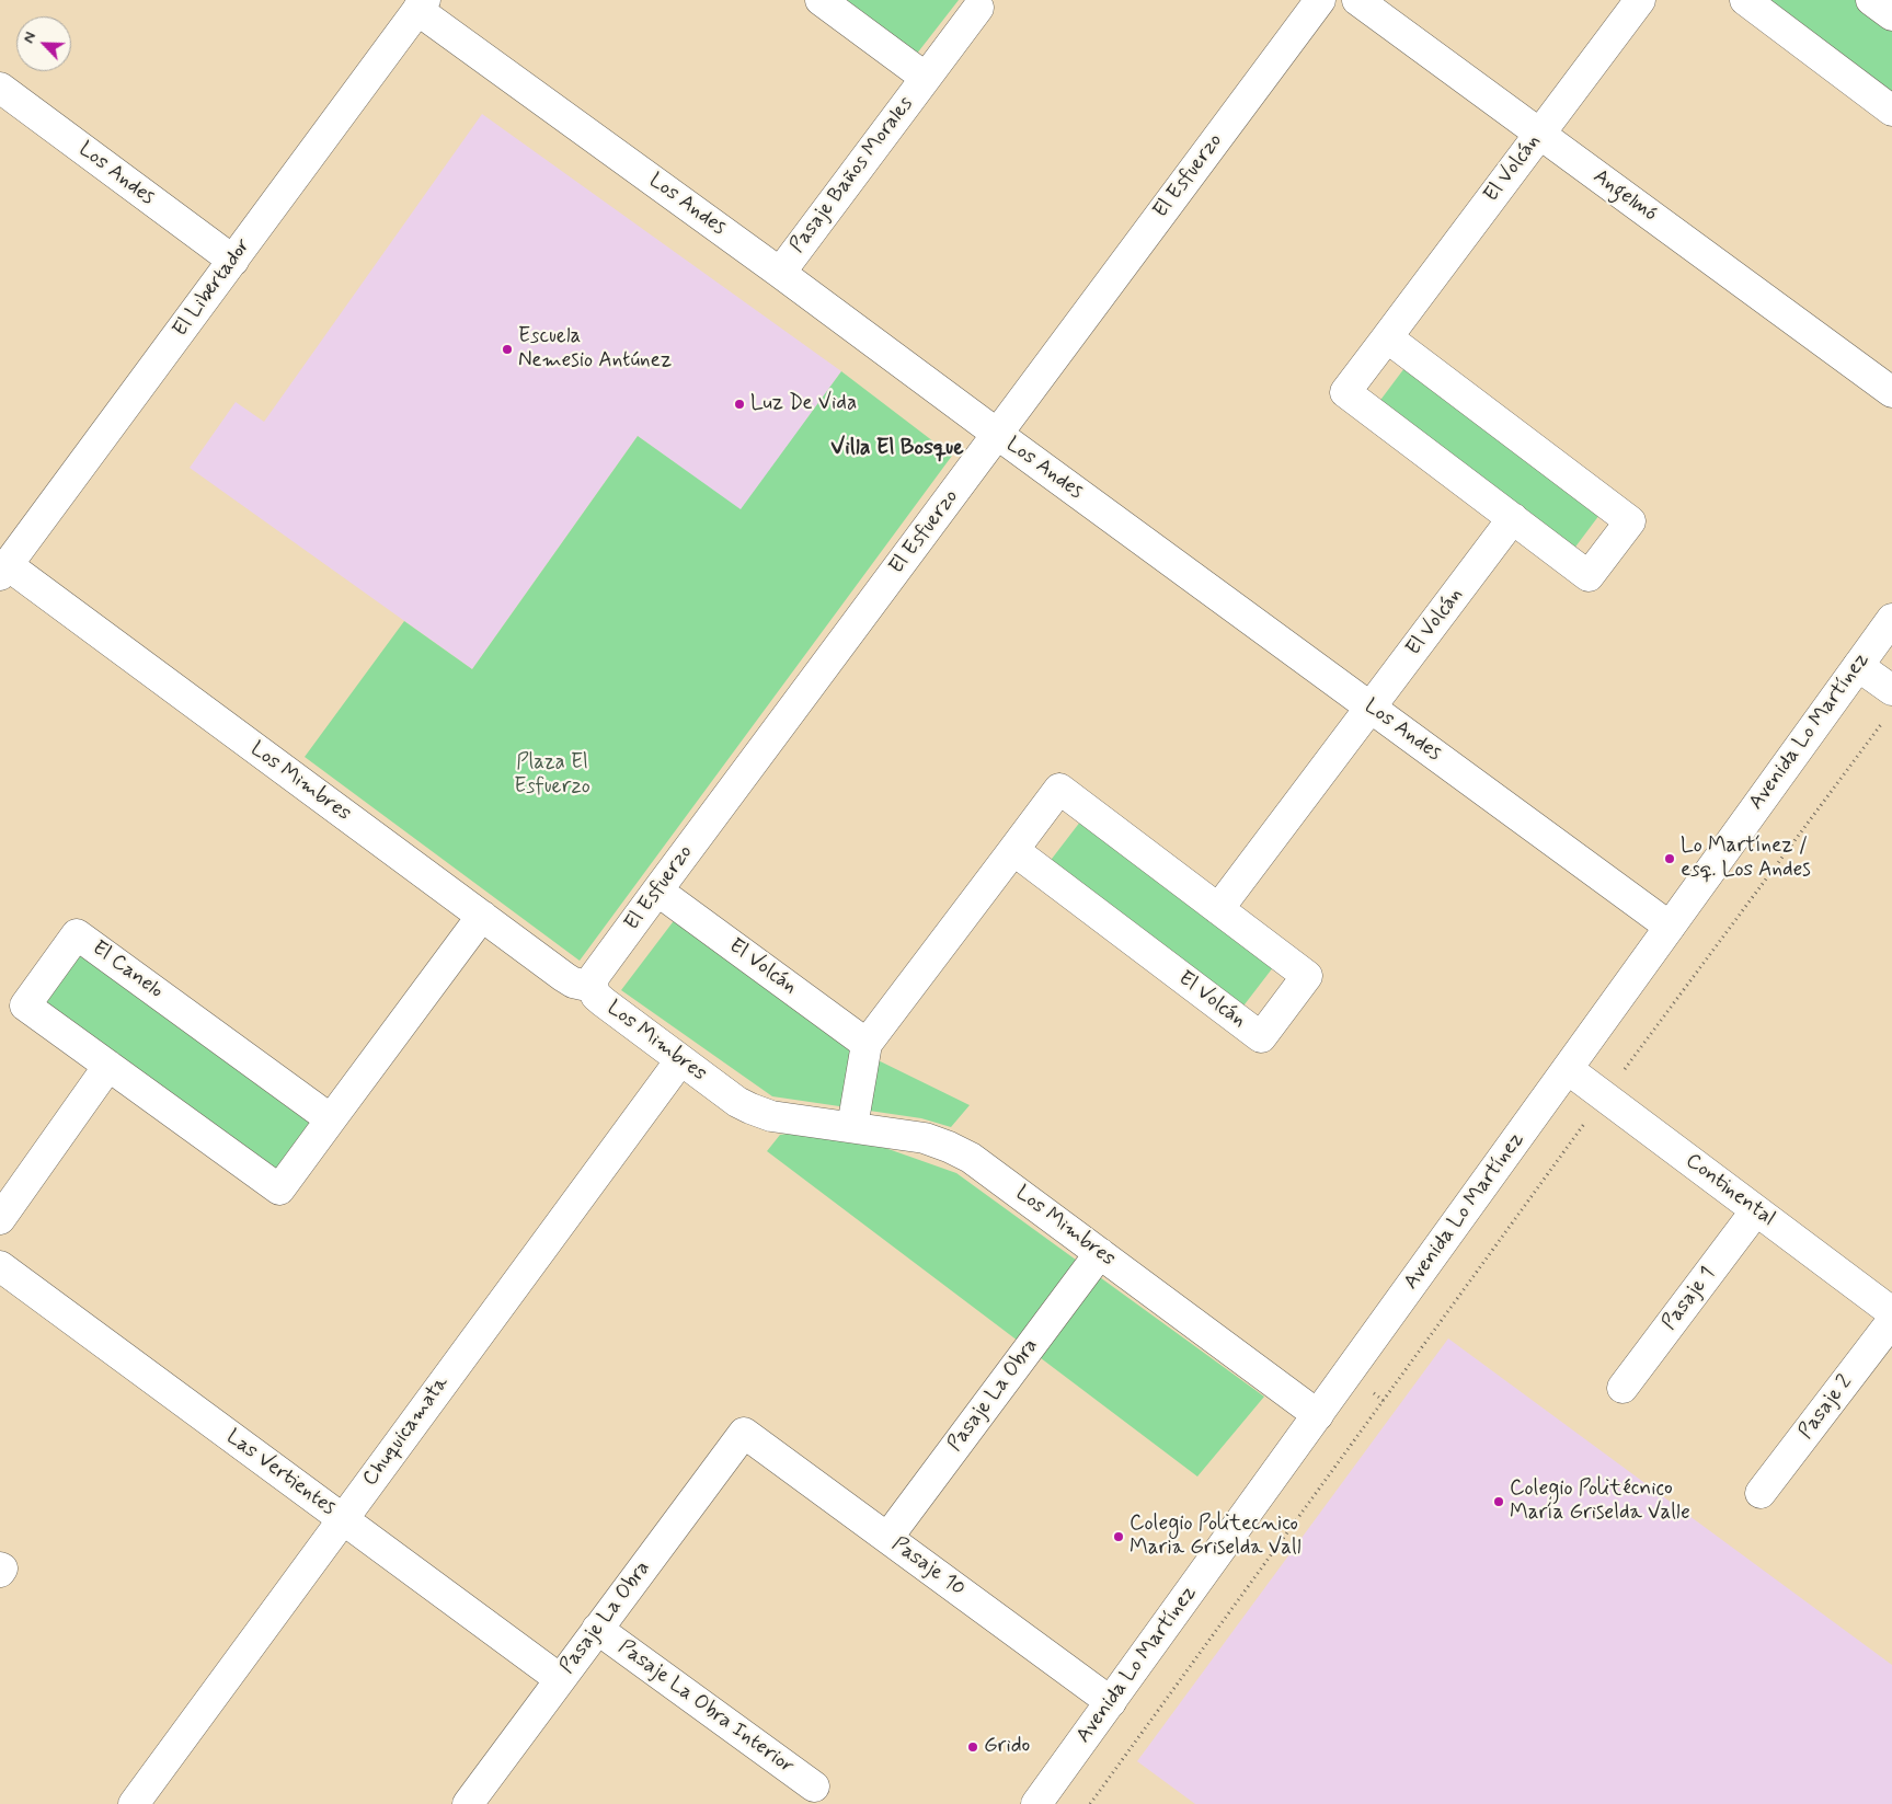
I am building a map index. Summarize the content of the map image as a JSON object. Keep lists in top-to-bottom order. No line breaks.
{"streets":{"street":["El Volcán","Los Andes","Pasaje Baños Morales","El Esfuerzo","Angelmó","El Libertador","Avenida Lo Martínez","Los Mimbres","El Canelo","Continental","Pasaje 1","Pasaje La Obra","Pasaje 2","Chuquicamata","Las Vertientes","Pasaje 10","Pasaje La Obra Interior"]},"crossings":[["El Volcán","Los Andes"],["El Volcán","El Esfuerzo"],["El Volcán","Angelmó"],["El Volcán","Los Mimbres"],["Los Andes","Pasaje Baños Morales"],["Los Andes","El Esfuerzo"],["Los Andes","El Libertador"],["Los Andes","Avenida Lo Martínez"],["El Esfuerzo","Los Mimbres"],["El Libertador","Los Mimbres"],["Avenida Lo Martínez","Los Mimbres"],["Avenida Lo Martínez","Continental"],["Avenida Lo Martínez","Pasaje 10"],["Los Mimbres","El Canelo"],["Los Mimbres","Pasaje La Obra"],["Los Mimbres","Chuquicamata"],["Continental","Pasaje 1"],["Pasaje La Obra","Las Vertientes"],["Pasaje La Obra","Pasaje 10"],["Pasaje La Obra","Pasaje La Obra Interior"],["Chuquicamata","Las Vertientes"]],"districts":["Villa El Bosque"],"parks":["Plaza El Esfuerzo"],"places":["Escuela Nemesio Antúnez","Luz De Vida","Lo Martínez / esq. Los Andes","Colegio Politécnico María Griselda Valle","Colegio Politecnico Maria Griselda Vall","Grido"],"north":"top left"}
